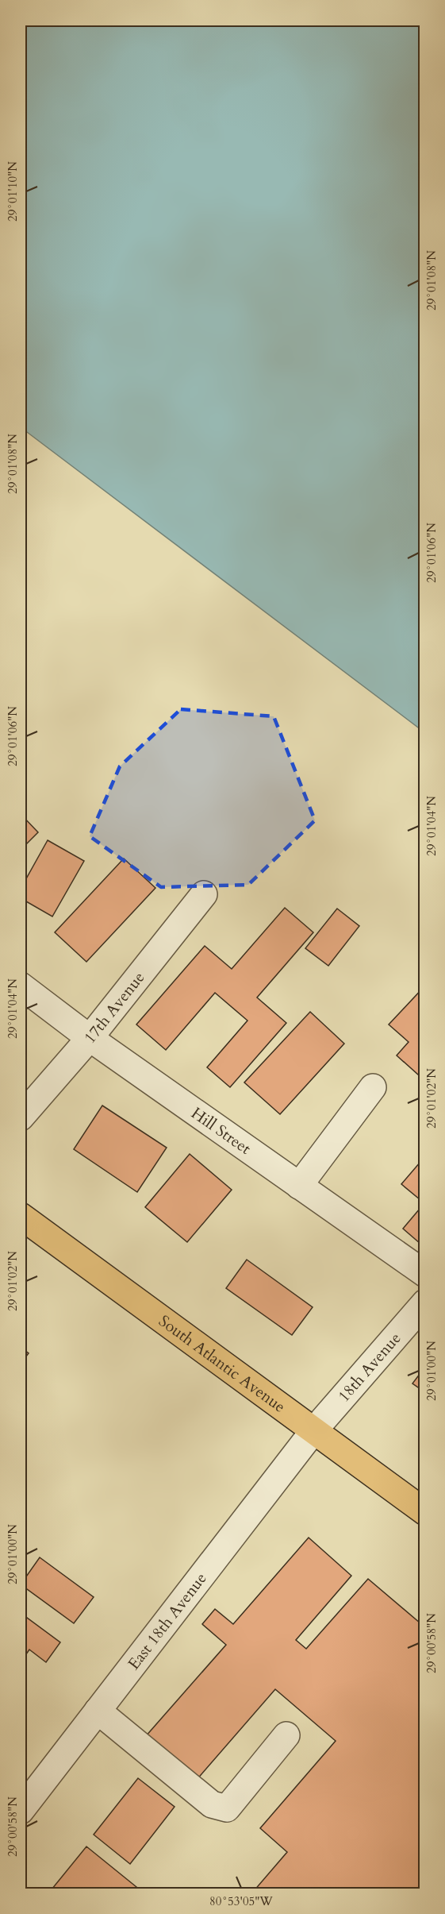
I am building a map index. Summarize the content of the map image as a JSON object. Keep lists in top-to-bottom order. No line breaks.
{"streets":{"main road":["South Atlantic Avenue"],"street":["17th Avenue","Hill Street","18th Avenue","East 18th Avenue"]},"crossings":[["17th Avenue","Hill Street"],["South Atlantic Avenue","18th Avenue"],["South Atlantic Avenue","East 18th Avenue"],["18th Avenue","East 18th Avenue"]],"coordinates":["29°01'10\"N","29°01'08\"N","29°01'06\"N","29°01'04\"N","29°01'02\"N","29°01'00\"N","29°00'58\"N","80°53'05\"W"]}
